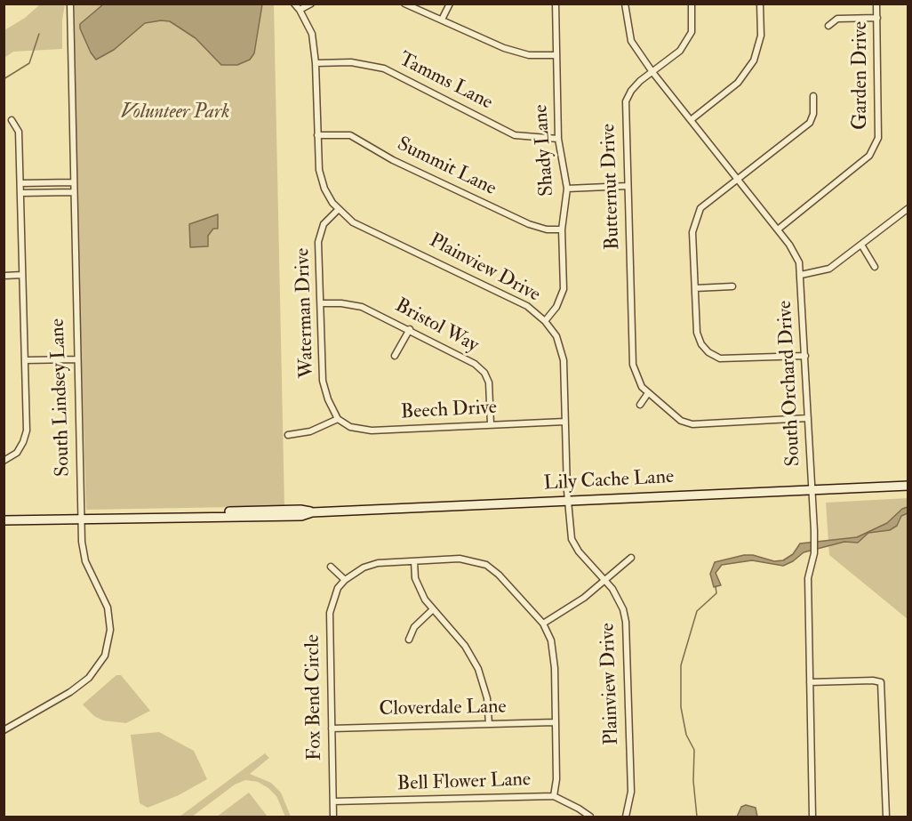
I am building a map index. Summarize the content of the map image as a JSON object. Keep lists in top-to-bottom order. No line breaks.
{"streets":{"street":["Garden Drive","Tamms Lane","Shady Lane","Summit Lane","Butternut Drive","Plainview Drive","Waterman Drive","Bristol Way","South Orchard Drive","South Lindsey Lane","Beech Drive","Lily Cache Lane","Fox Bend Circle","Cloverdale Lane","Bell Flower Lane"]},"crossings":[["Garden Drive","South Orchard Drive"],["Tamms Lane","Shady Lane"],["Tamms Lane","Plainview Drive"],["Shady Lane","Summit Lane"],["Shady Lane","Plainview Drive"],["Summit Lane","Plainview Drive"],["Butternut Drive","South Orchard Drive"],["Plainview Drive","Waterman Drive"],["Plainview Drive","Beech Drive"],["Plainview Drive","Lily Cache Lane"],["Waterman Drive","Bristol Way"],["Waterman Drive","Beech Drive"],["Bristol Way","Beech Drive"],["South Orchard Drive","Lily Cache Lane"],["South Lindsey Lane","Lily Cache Lane"],["Fox Bend Circle","Cloverdale Lane"],["Fox Bend Circle","Bell Flower Lane"]],"parks":["Volunteer Park"]}
